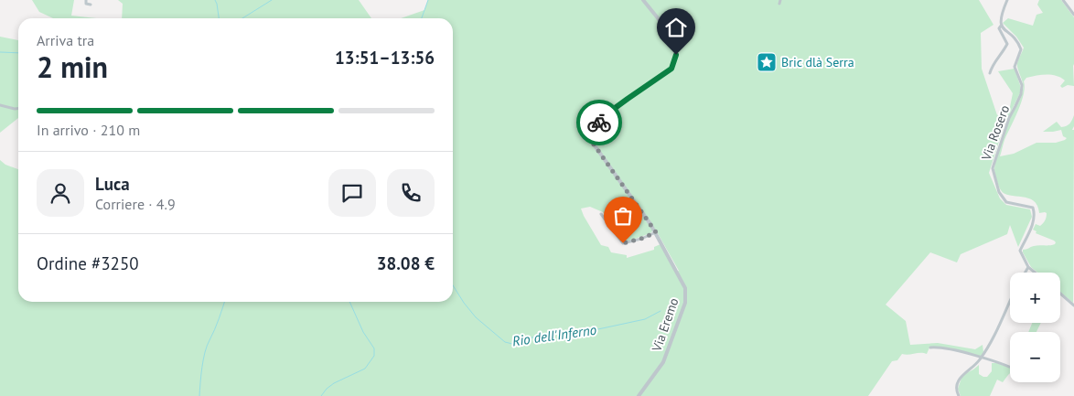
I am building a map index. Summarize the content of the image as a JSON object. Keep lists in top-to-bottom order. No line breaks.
{"streets":{"street":["Via Rosero","Via Eremo"]},"water":["Rio dell'Inferno"],"places":{"place":["Bric dlà Serra"]},"page":{"heading":["2 min","Arriva tra","13:51–13:56"],"panel":["Luca","Corriere · 4.9","Ordine #3250","38.08 €"],"bar":"In arrivo · 210 m","map_buttons":["+","−"]}}
